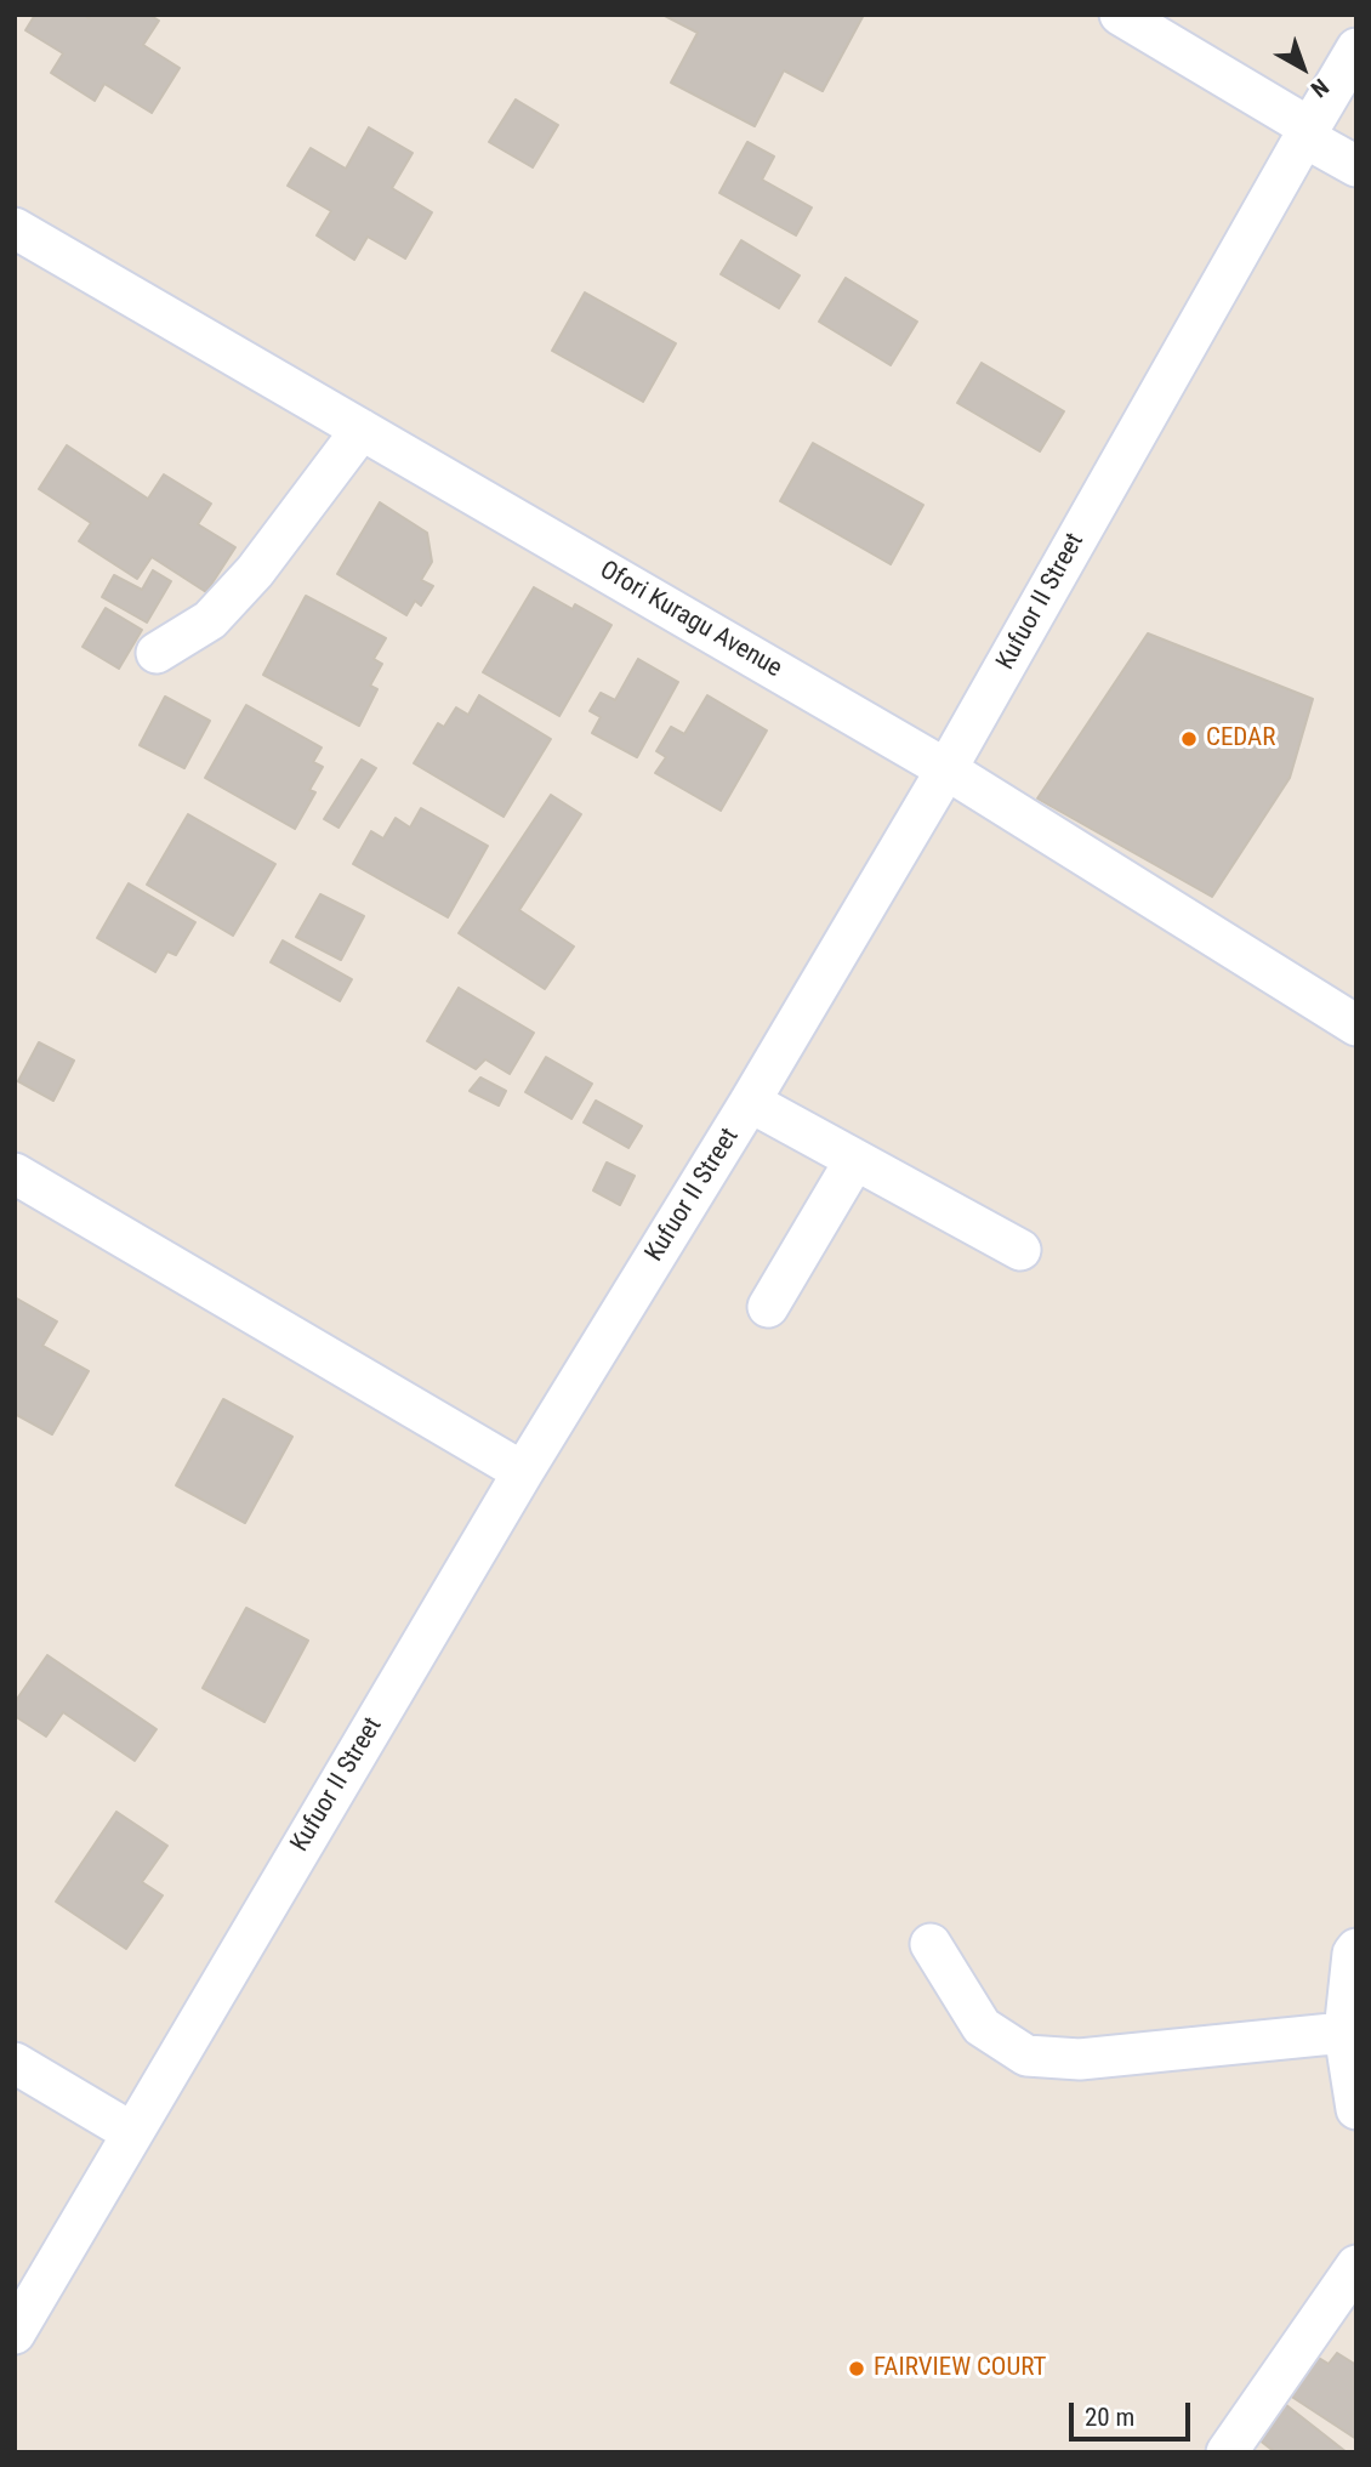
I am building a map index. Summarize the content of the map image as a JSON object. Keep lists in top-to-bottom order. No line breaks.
{"streets":{"street":["Kufuor II Street","Ofori Kuragu Avenue"]},"crossings":[["Kufuor II Street","Ofori Kuragu Avenue"]],"places":["CEDAR","FAIRVIEW COURT"],"scale_bar":"20 m","north":"bottom right"}
